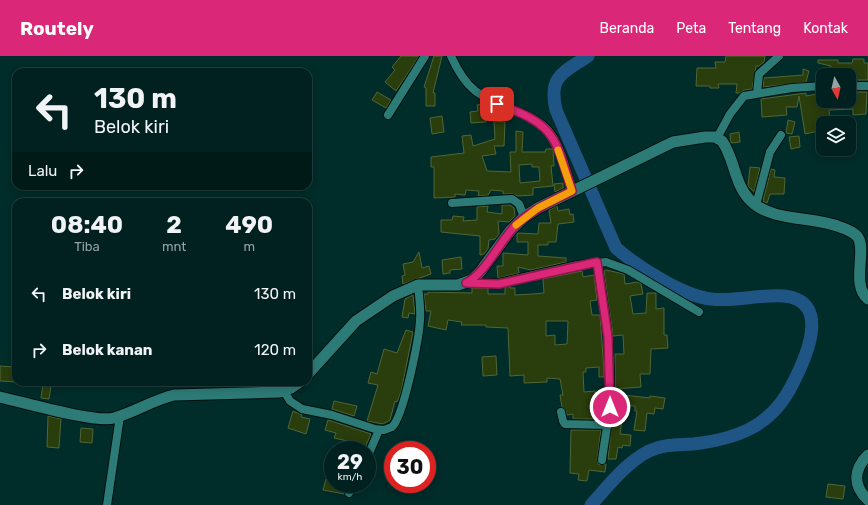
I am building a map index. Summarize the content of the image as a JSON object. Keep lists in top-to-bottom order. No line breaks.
{"north":"bottom","page":{"header":"Routely","nav":["Beranda","Peta","Tentang","Kontak"],"turn":["130 m","Belok kiri"],"then":"Lalu","eta":["08:40","Tiba","2","mnt","490","m"],"list":[{"name":"Belok kiri","value":"130 m"},{"name":"Belok kanan","value":"120 m"}],"speed":"29 km/h","limit":"30"}}
